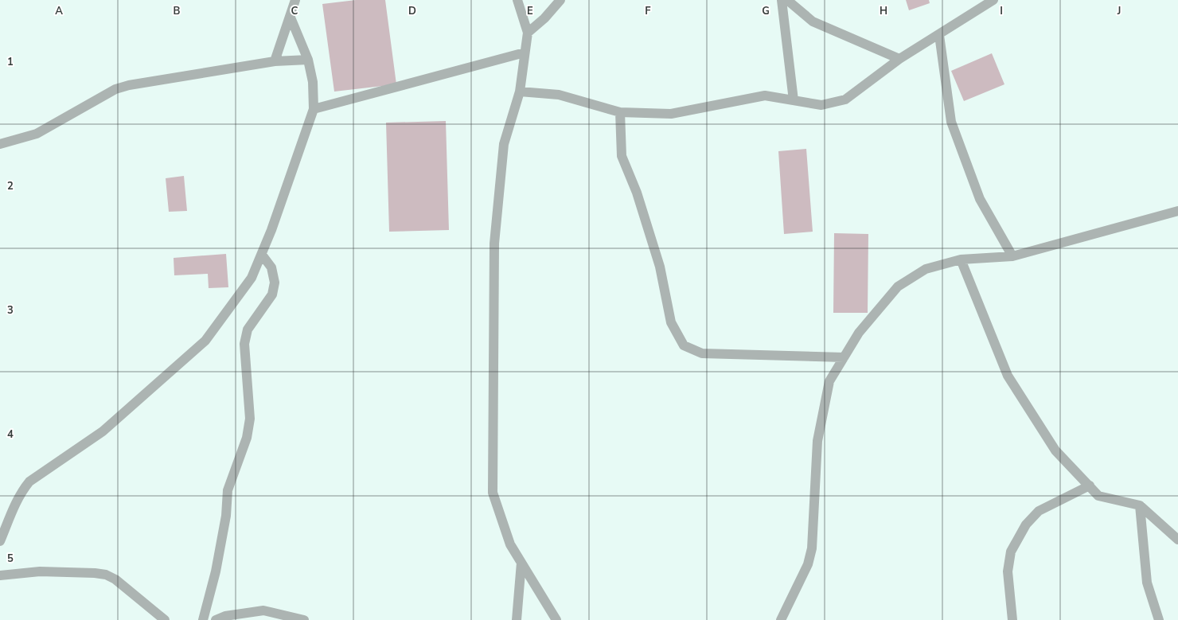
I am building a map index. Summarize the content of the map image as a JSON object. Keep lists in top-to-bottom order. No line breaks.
{"grid":{"columns":["A","B","C","D","E","F","G","H","I","J"],"rows":["1","2","3","4","5"]}}
